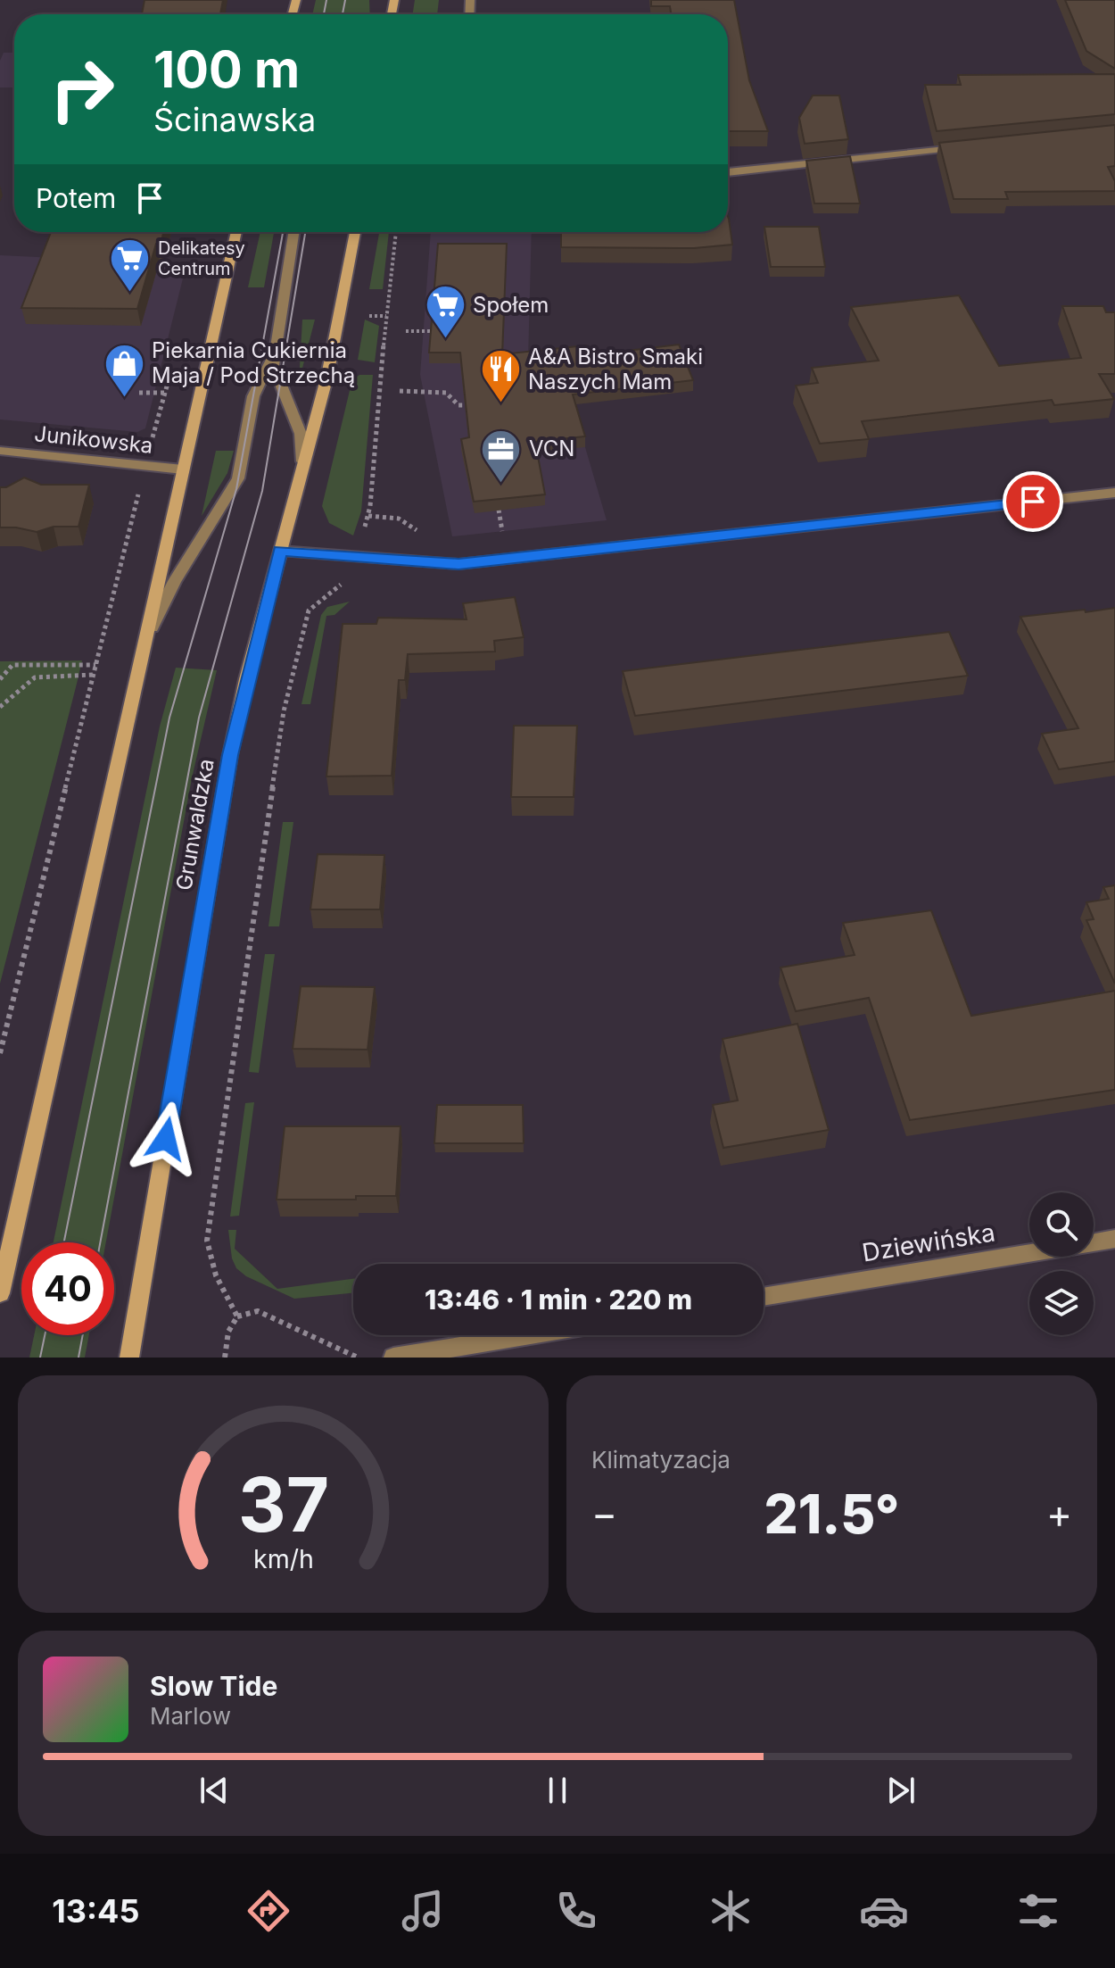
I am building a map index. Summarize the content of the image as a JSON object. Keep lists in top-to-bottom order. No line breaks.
{"streets":{"street":["Junikowska","Grunwaldzka","Dziewińska"]},"places":{"supermarket":["Delikatesy Centrum","Społem"],"shop":["Piekarnia Cukiernia Maja / Pod Strzechą"],"restaurant":["A&A Bistro Smaki Naszych Mam"],"office":["VCN"]},"page":{"turn":["100 m","Ścinawska"],"then":"Potem","limit":"40","trip":"13:46 · 1 min · 220 m","tile":"Klimatyzacja","heat":["−","21.5°","+"],"song":["Slow Tide","Marlow"],"tabs":"13:45","gauge":["37","km/h"]}}
